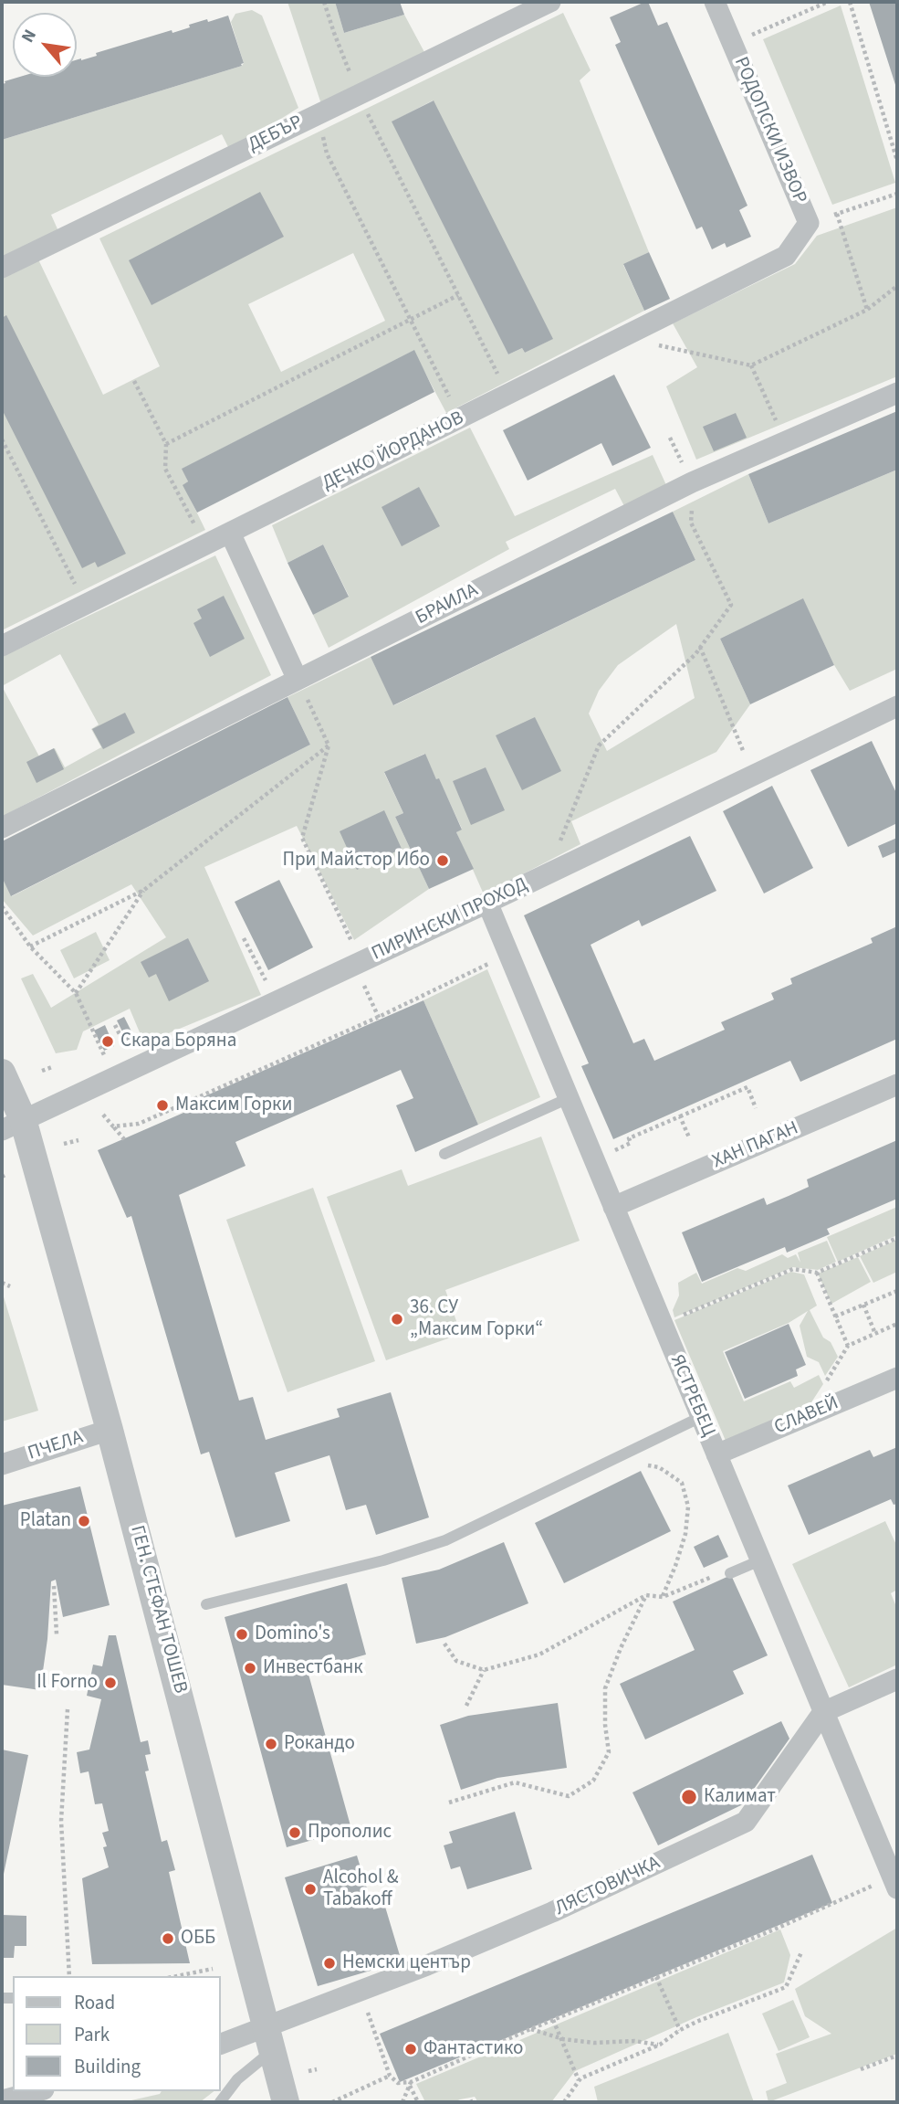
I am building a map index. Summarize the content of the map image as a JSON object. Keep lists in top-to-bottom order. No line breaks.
{"streets":{"street":["РОДОПСКИ ИЗВОР","ДЕБЪР","ДЕЧКО ЙОРДАНОВ","БРАИЛА","ПИРИНСКИ ПРОХОД","ХАН ПАГАН","ЯСТРЕБЕЦ","СЛАВЕЙ","ПЧЕЛА","ГЕН. СТЕФАН ТОШЕВ","ЛЯСТОВИЧКА"]},"crossings":[["РОДОПСКИ ИЗВОР","ДЕЧКО ЙОРДАНОВ"],["ПИРИНСКИ ПРОХОД","ЯСТРЕБЕЦ"],["ПИРИНСКИ ПРОХОД","ГЕН. СТЕФАН ТОШЕВ"],["ХАН ПАГАН","ЯСТРЕБЕЦ"],["ЯСТРЕБЕЦ","СЛАВЕЙ"],["ЯСТРЕБЕЦ","ЛЯСТОВИЧКА"],["ПЧЕЛА","ГЕН. СТЕФАН ТОШЕВ"],["ГЕН. СТЕФАН ТОШЕВ","ЛЯСТОВИЧКА"]],"places":["При Майстор Ибо","Скара Боряна","Максим Горки","36. СУ „Максим Горки“","Platan","Domino's","Инвестбанк","Il Forno","Рокандо","Калимат","Прополис","Alcohol & Tabakoff","ОББ","Немски център","Фантастико"],"legend":["Road","Park","Building"],"north":"top left"}
